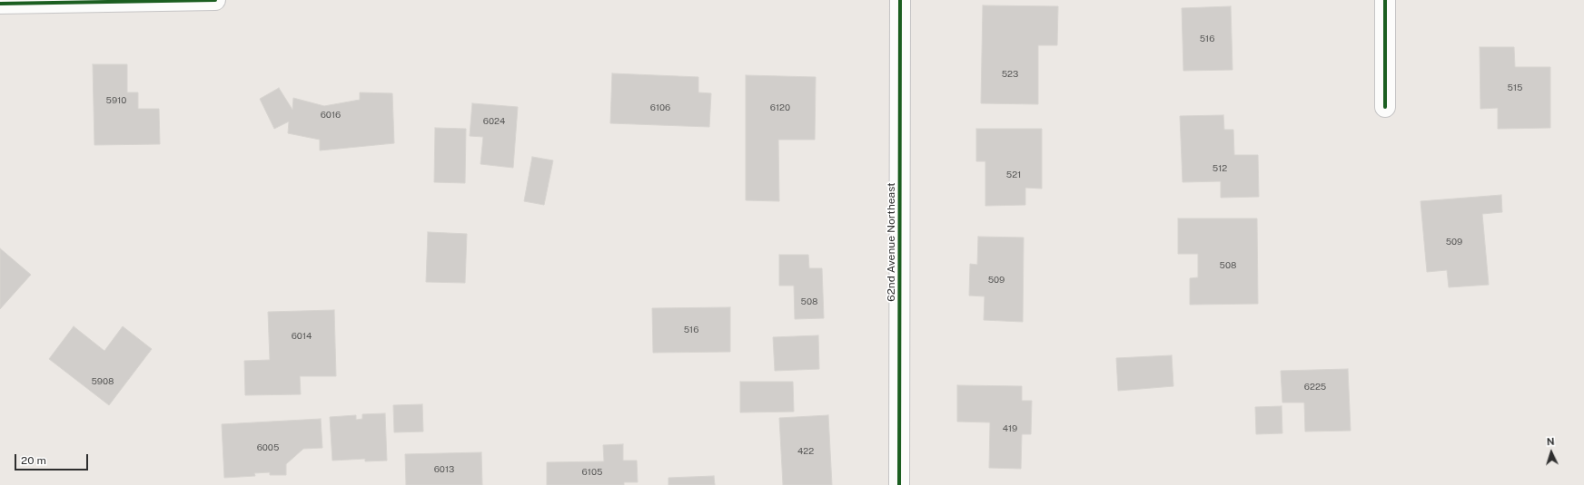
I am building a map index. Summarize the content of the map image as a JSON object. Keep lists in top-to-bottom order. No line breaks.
{"streets":{"street":["62nd Avenue Northeast"]},"house_numbers":["516","523","515","5910","6106","6120","6016","6024","512","521","509","508","509","508","516","6014","5908","6225","419","6005","422","6013","6105"],"scale_bar":"20 m","north":"top"}
